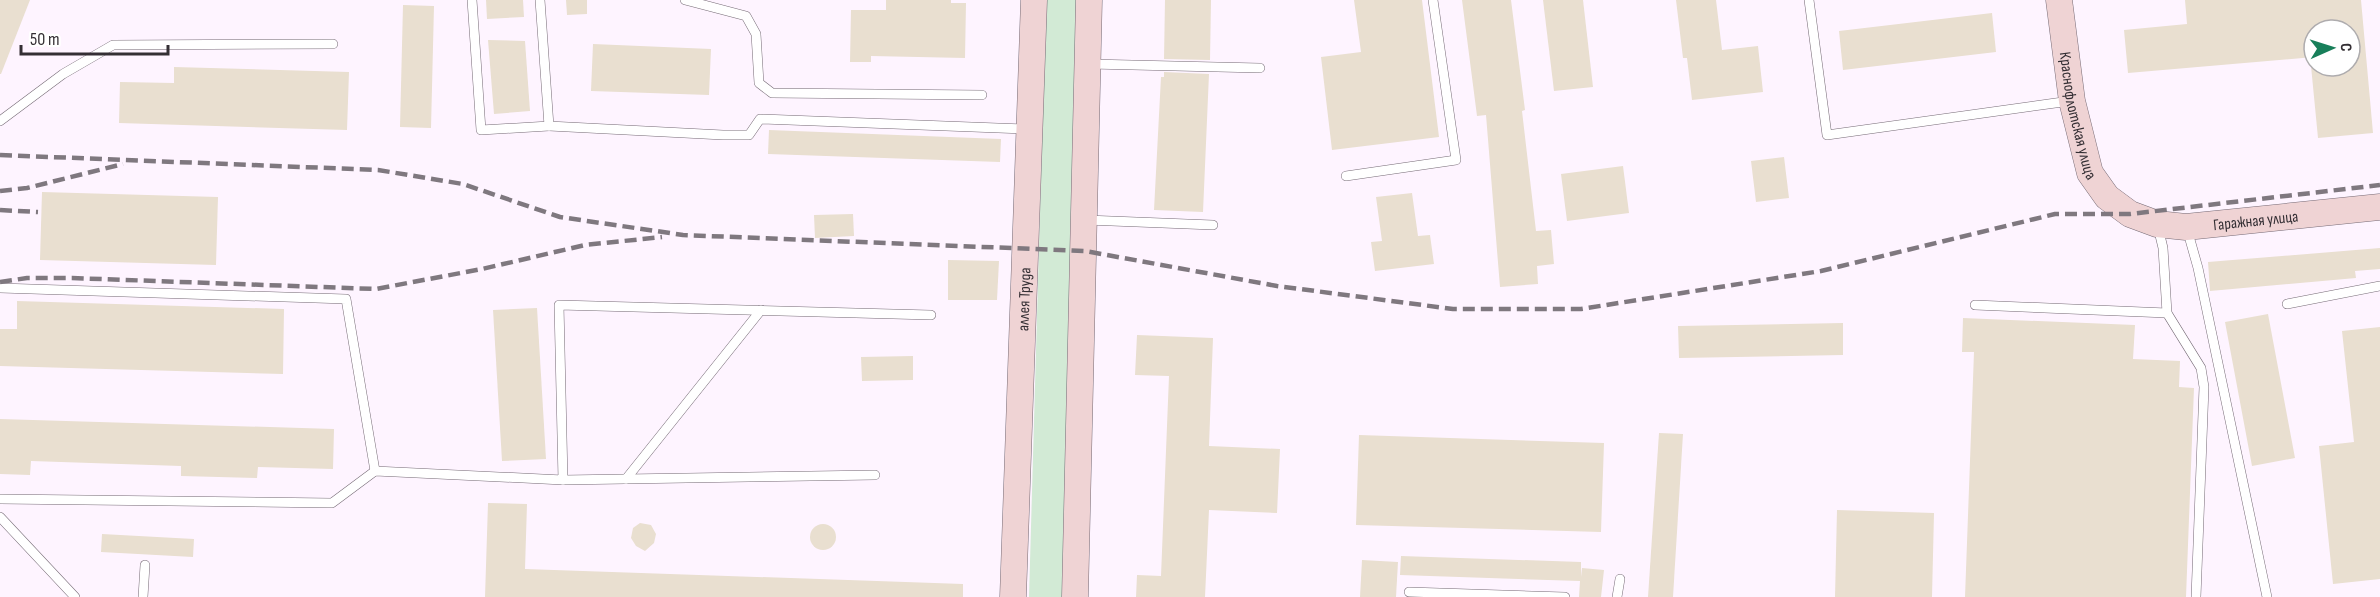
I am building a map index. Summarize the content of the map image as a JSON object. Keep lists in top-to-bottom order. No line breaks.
{"streets":{"street":["Краснофлотская улица","Гаражная улица","аллея Труда"]},"crossings":[["Краснофлотская улица","Гаражная улица"]],"scale_bar":"50 m","north":"right"}
